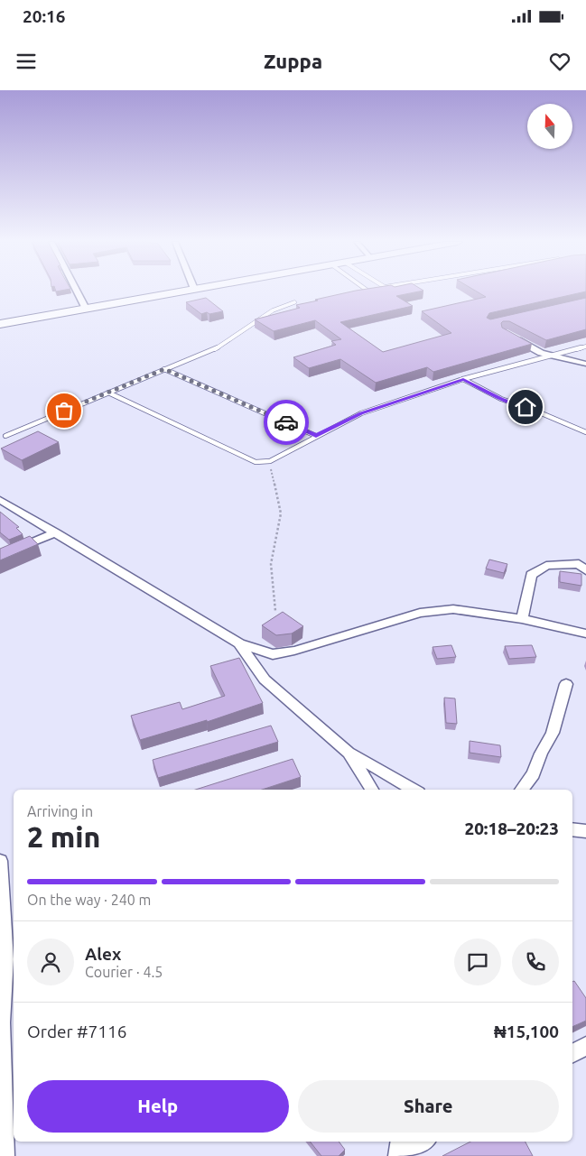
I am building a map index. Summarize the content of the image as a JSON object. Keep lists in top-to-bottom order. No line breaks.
{"north":"top","page":{"status":"20:16","header":"Zuppa","heading":["2 min","Arriving in","20:18–20:23"],"panel":["Alex","Courier · 4.5","Order #7116","₦15,100"],"bar":"On the way · 240 m","buttons":["Help","Share"]}}
